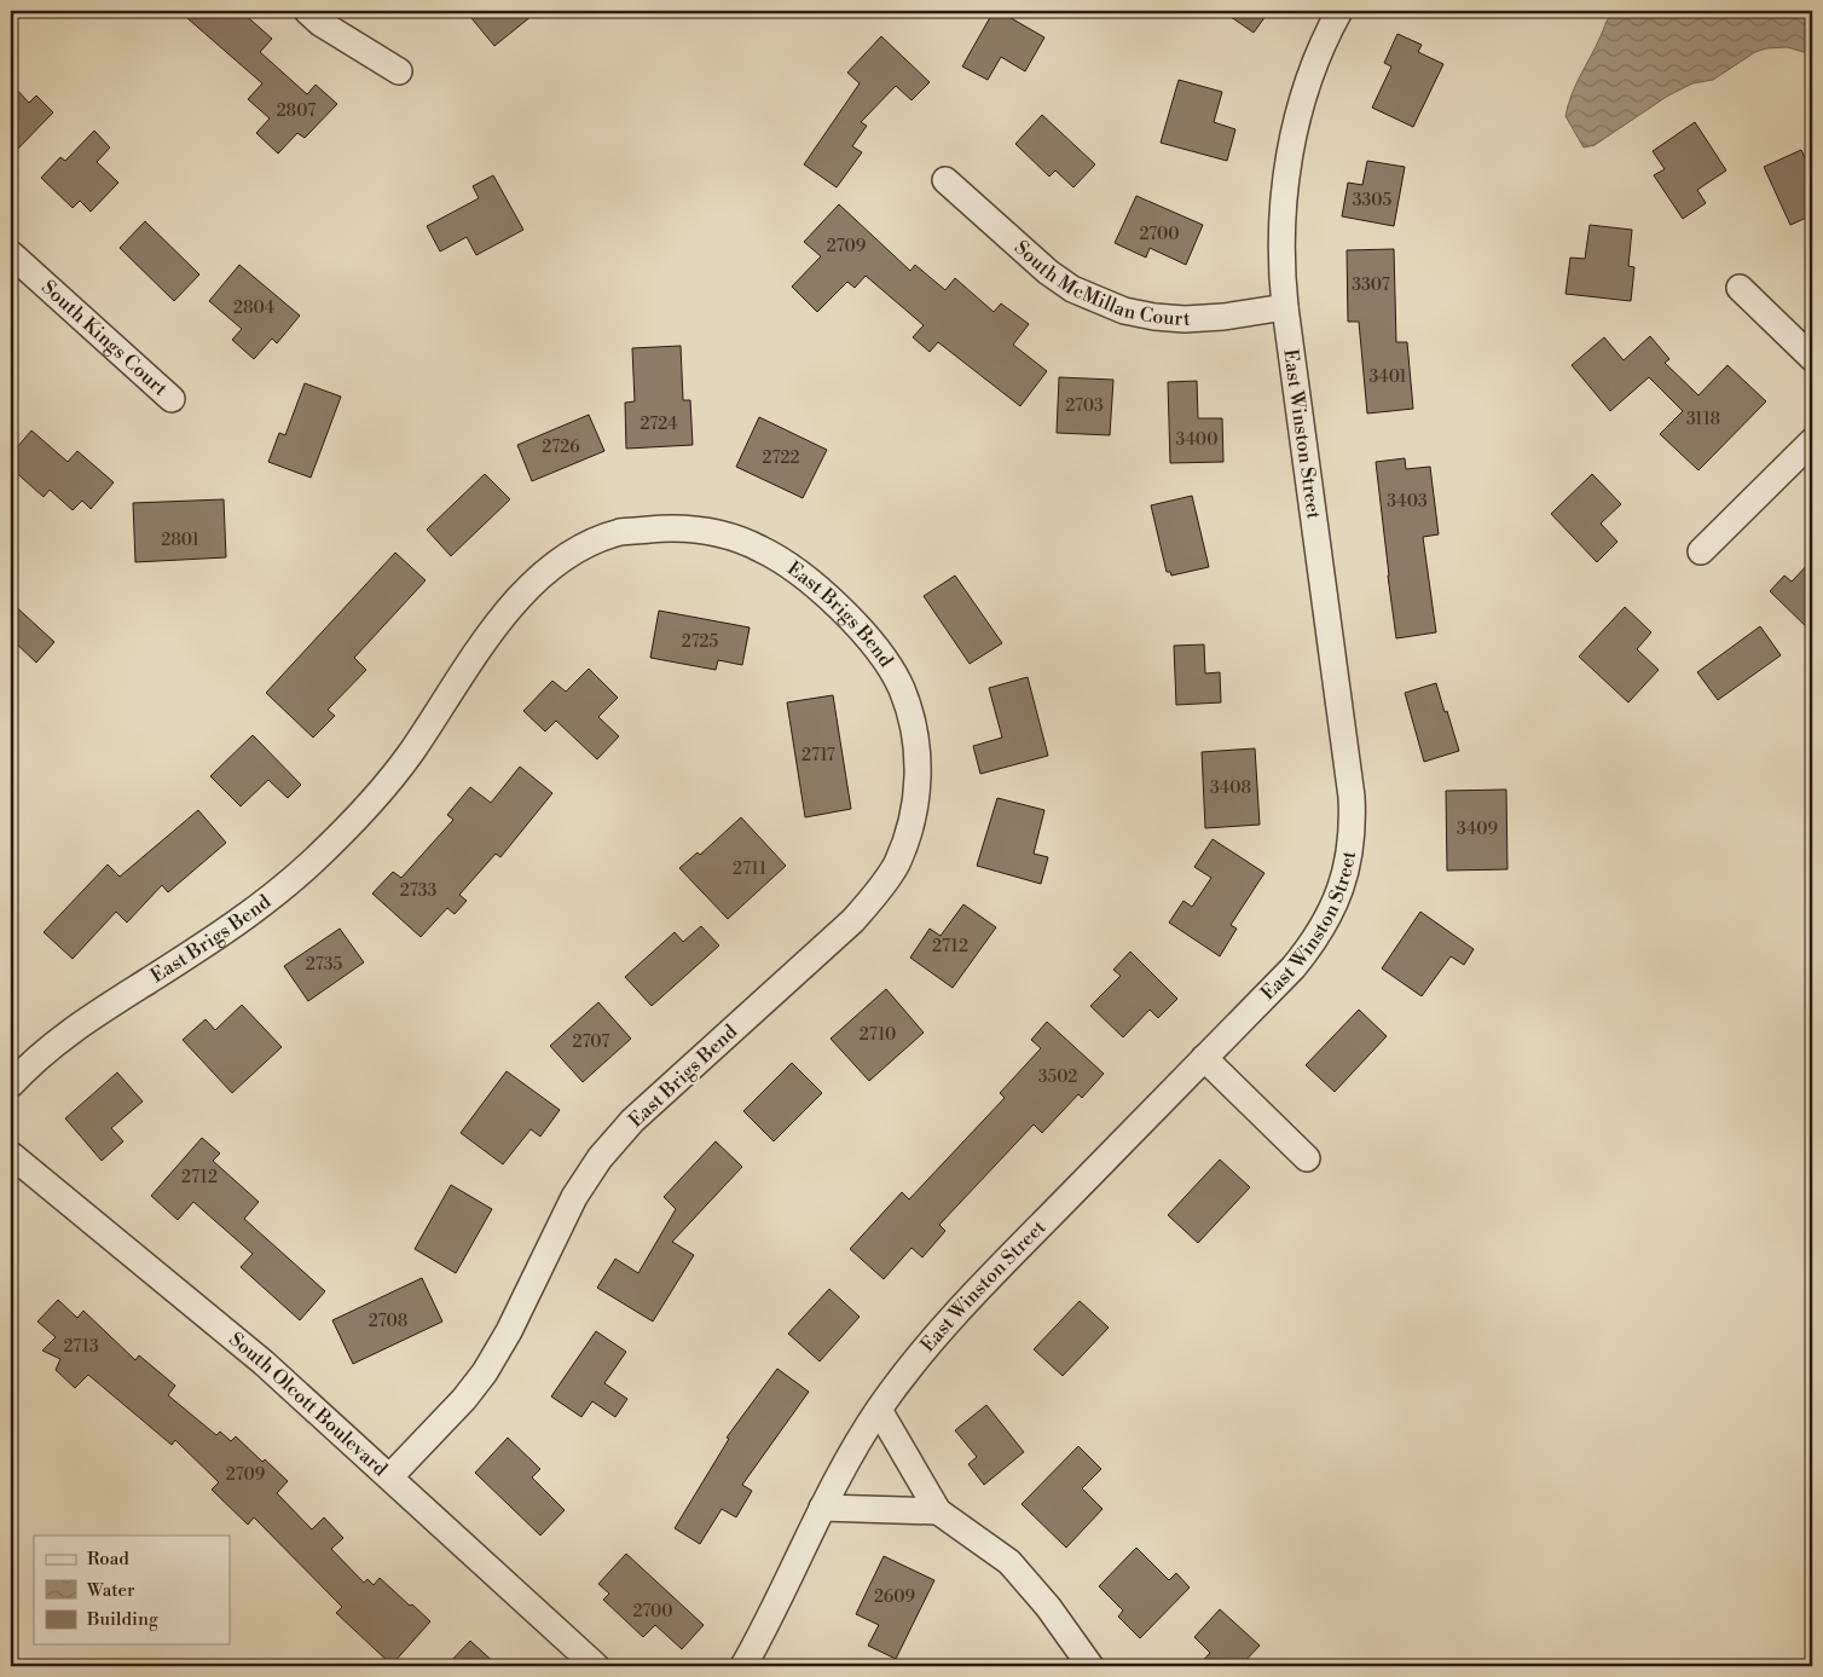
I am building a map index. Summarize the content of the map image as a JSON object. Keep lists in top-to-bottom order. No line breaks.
{"streets":{"street":["South McMillan Court","South Kings Court","East Winston Street","East Brigs Bend","South Olcott Boulevard"]},"crossings":[["South McMillan Court","East Winston Street"],["East Brigs Bend","South Olcott Boulevard"]],"house_numbers":["2807","3305","2700","2709","3307","2804","3401","2703","3118","2724","3400","2726","2722","3403","2801","2725","2717","3408","3409","2711","2733","2712","2735","2710","2707","3502","2712","2708","2713","2709","2609","2700"],"legend":["Road","Water","Building"]}
